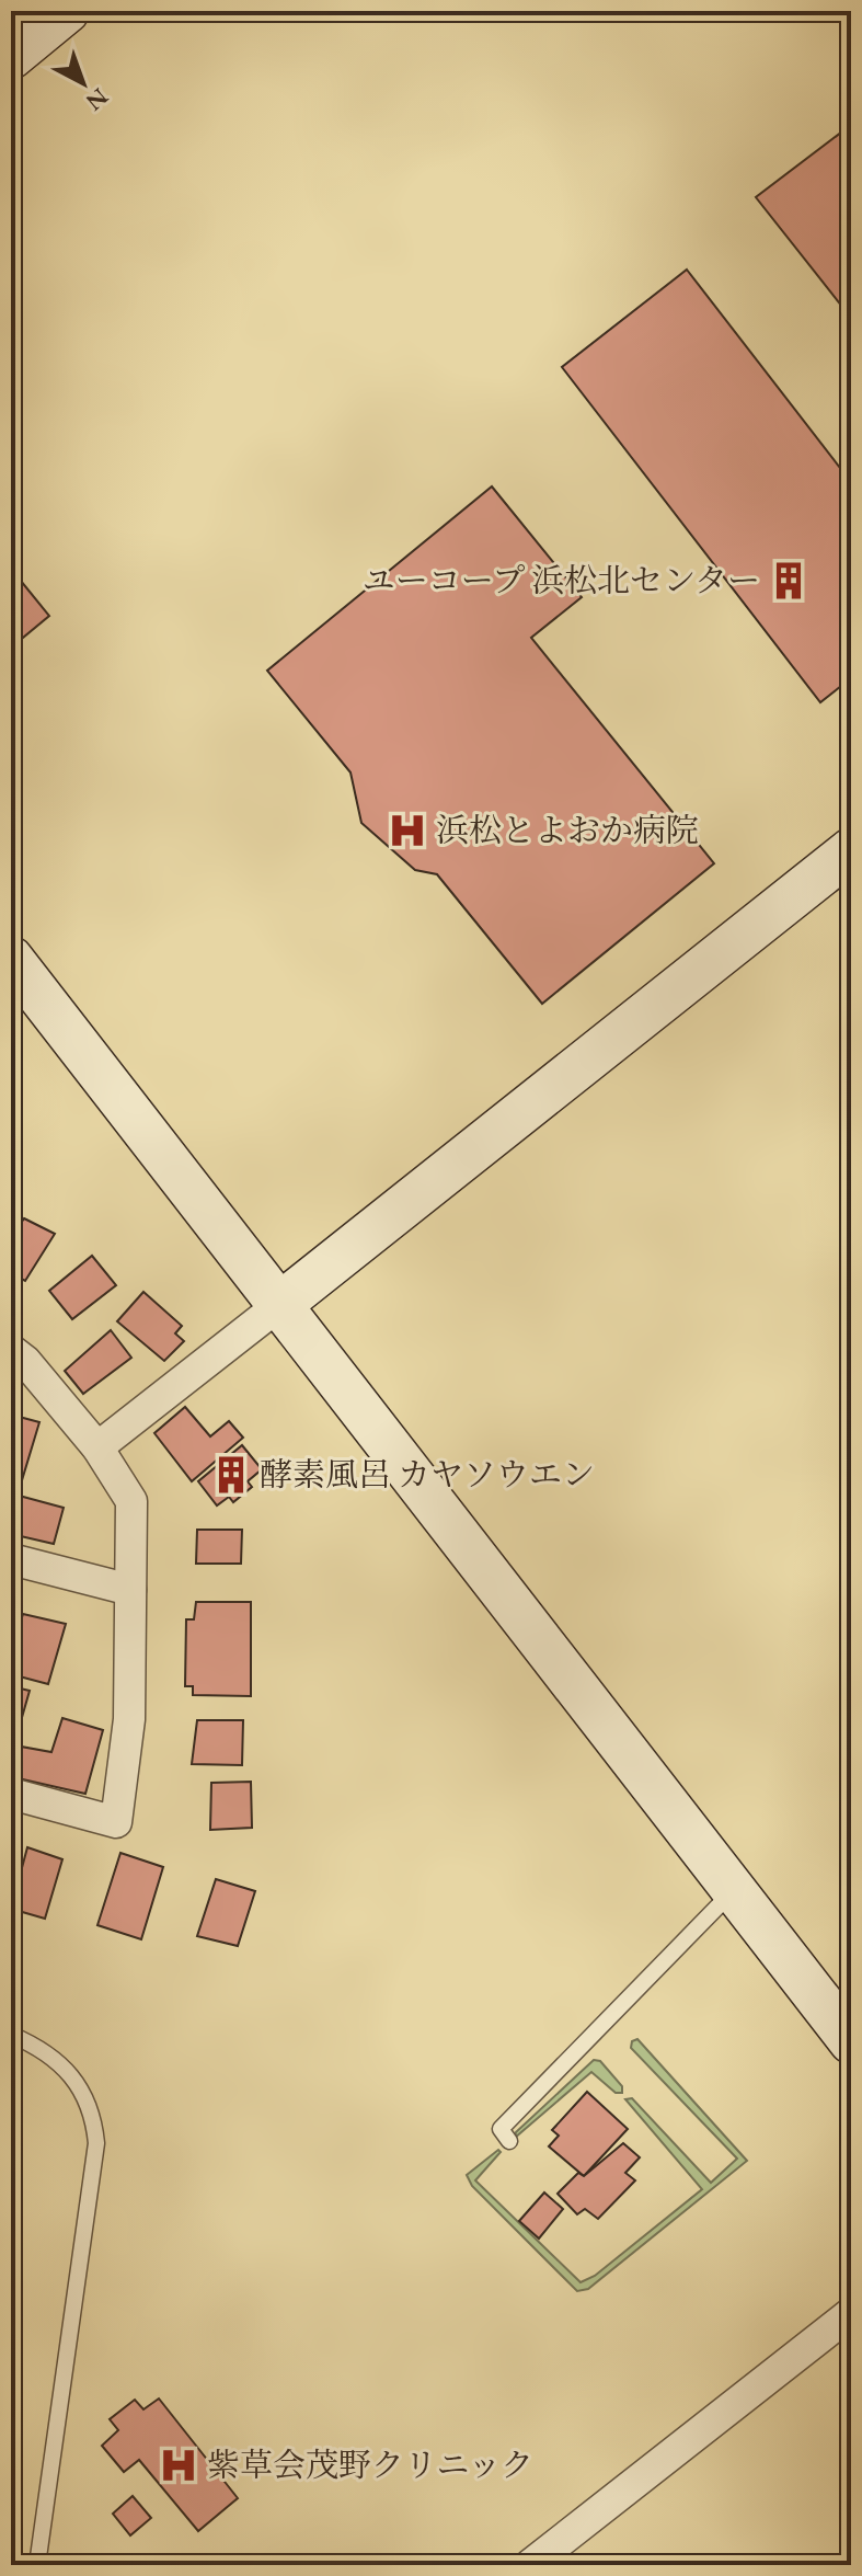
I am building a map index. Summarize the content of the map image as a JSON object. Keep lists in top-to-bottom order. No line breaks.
{"places":{"building":["ユーコープ 浜松北センター","酵素風呂 カヤソウエン"],"hospital":["浜松とよおか病院","紫草会茂野クリニック"]},"north":"bottom right"}
